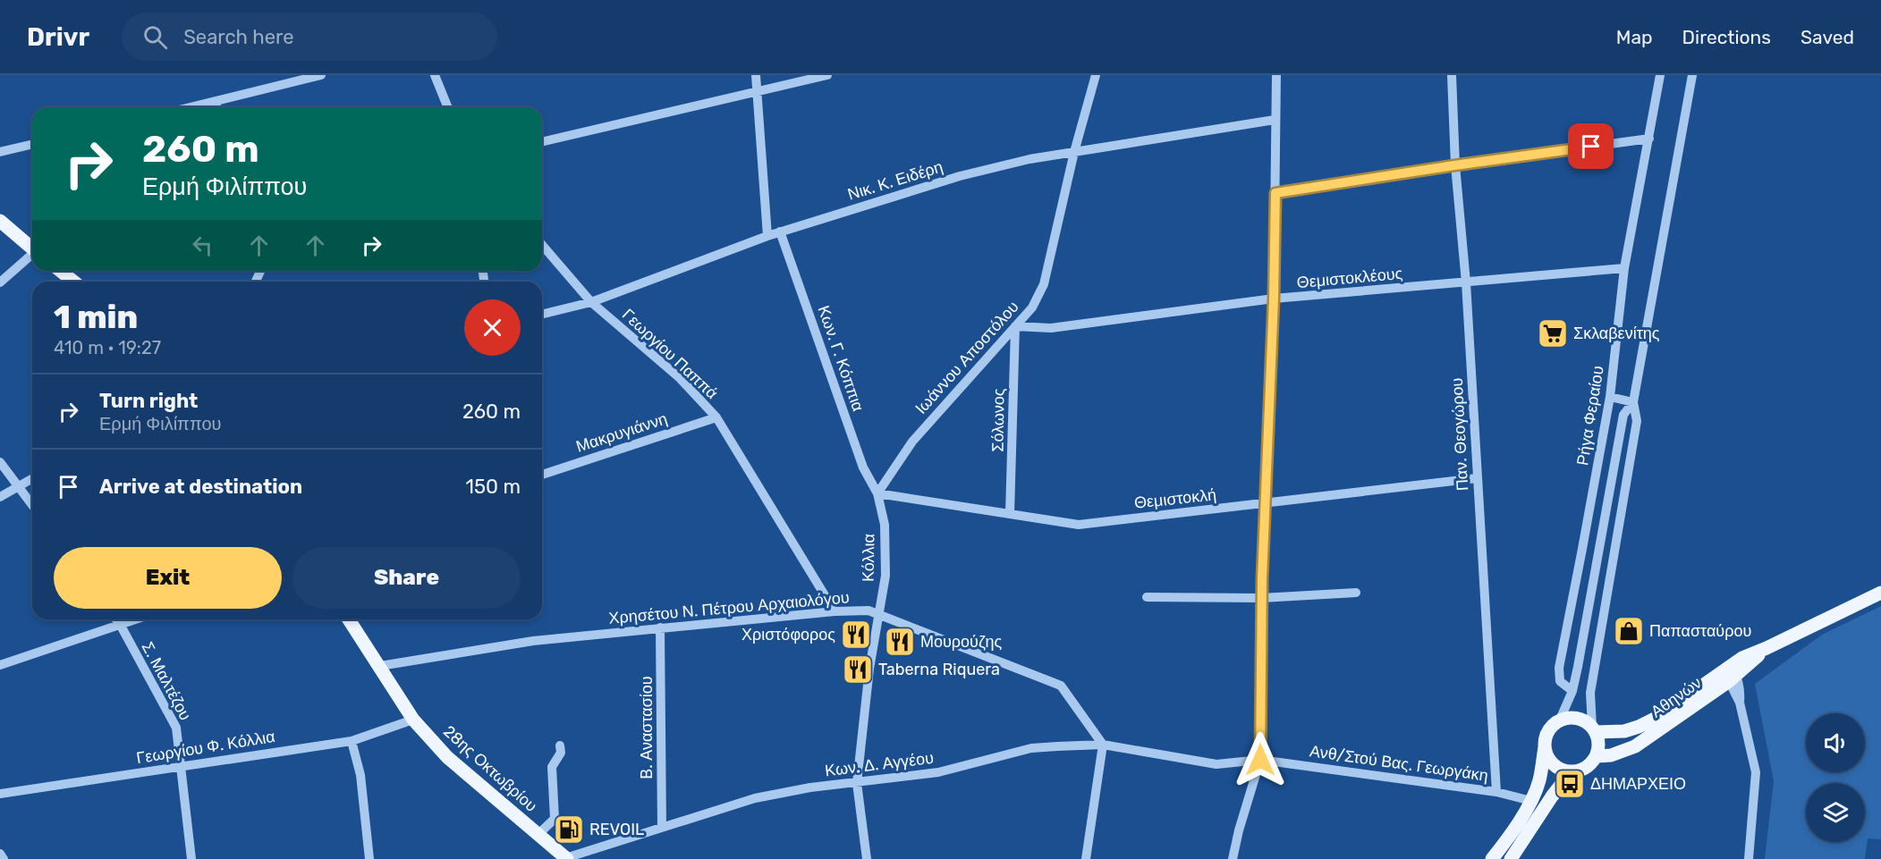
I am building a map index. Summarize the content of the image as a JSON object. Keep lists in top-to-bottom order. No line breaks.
{"streets":{"main road":["Αθηνών","28ης Οκτωβρίου"],"street":["Νικ. Κ. Ειδέρη","Θεμιστοκλέους","Γεωργίου Παππά","Ιωάννου Αποστόλου","Κων. Γ. Κόππια","Ρήγα Φεραίου","Σόλωνος","Μακρυγιάννη","Παν. Θεογώρου","Θεμιστοκλή","Κόλλια","Χρησέτου Ν. Πέτρου Αρχαιολόγου","Σ. Μαλτέζου","Β. Αναστασίου","Γεωργίου Φ. Κόλλια","Ανθ/Στού Βας. Γεωργάκη","Κων. Δ. Αγγέου"]},"crossings":[["Νικ. Κ. Ειδέρη","Γεωργίου Παππά"],["Νικ. Κ. Ειδέρη","Ιωάννου Αποστόλου"],["Νικ. Κ. Ειδέρη","Κων. Γ. Κόππια"],["Θεμιστοκλέους","Ιωάννου Αποστόλου"],["Θεμιστοκλέους","Ρήγα Φεραίου"],["Θεμιστοκλέους","Σόλωνος"],["Θεμιστοκλέους","Παν. Θεογώρου"],["Γεωργίου Παππά","Μακρυγιάννη"],["Γεωργίου Παππά","Χρησέτου Ν. Πέτρου Αρχαιολόγου"],["Ιωάννου Αποστόλου","Κων. Γ. Κόππια"],["Ιωάννου Αποστόλου","Σόλωνος"],["Ιωάννου Αποστόλου","Θεμιστοκλή"],["Ιωάννου Αποστόλου","Κόλλια"],["Κων. Γ. Κόππια","Θεμιστοκλή"],["Κων. Γ. Κόππια","Κόλλια"],["Ρήγα Φεραίου","Αθηνών"],["Σόλωνος","Θεμιστοκλή"],["Παν. Θεογώρου","Θεμιστοκλή"],["Παν. Θεογώρου","Ανθ/Στού Βας. Γεωργάκη"],["Θεμιστοκλή","Κόλλια"],["Κόλλια","Χρησέτου Ν. Πέτρου Αρχαιολόγου"],["Κόλλια","Κων. Δ. Αγγέου"],["Χρησέτου Ν. Πέτρου Αρχαιολόγου","Β. Αναστασίου"],["Χρησέτου Ν. Πέτρου Αρχαιολόγου","Ανθ/Στού Βας. Γεωργάκη"],["Χρησέτου Ν. Πέτρου Αρχαιολόγου","Κων. Δ. Αγγέου"],["Χρησέτου Ν. Πέτρου Αρχαιολόγου","28ης Οκτωβρίου"],["Σ. Μαλτέζου","Γεωργίου Φ. Κόλλια"],["Β. Αναστασίου","Κων. Δ. Αγγέου"],["Γεωργίου Φ. Κόλλια","28ης Οκτωβρίου"],["Ανθ/Στού Βας. Γεωργάκη","Κων. Δ. Αγγέου"],["Κων. Δ. Αγγέου","28ης Οκτωβρίου"]],"places":{"supermarket":["Σκλαβενίτης"],"shop":["Παπασταύρου"],"restaurant":["Χριστόφορος","Μουρούζης","Taberna Riquera"],"bus stop":["ΔΗΜΑΡΧΕΙΟ"],"fuel station":["REVOIL"]},"page":{"header":"Drivr","search":"Search here","nav":["Map","Directions","Saved"],"turn":["260 m","Ερμή Φιλίππου"],"heading":["1 min","410 m · 19:27"],"list":[{"name":"Turn right","note":"Ερμή Φιλίππου","value":"260 m"},{"name":"Arrive at destination","value":"150 m"}],"buttons":["Exit","Share"]}}
